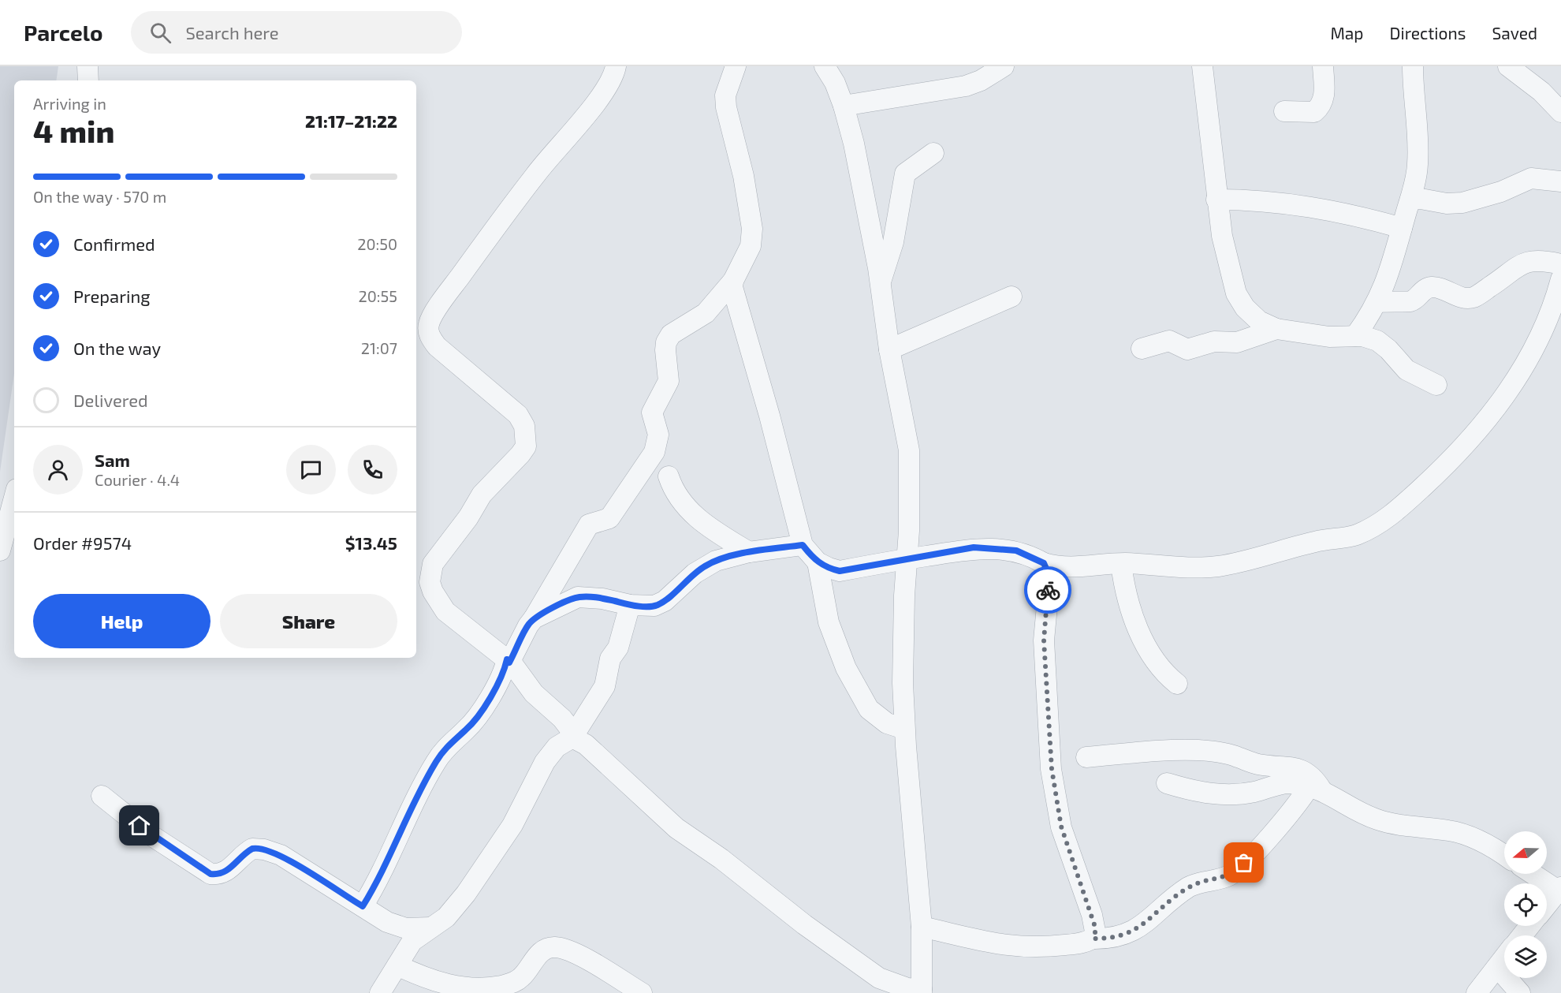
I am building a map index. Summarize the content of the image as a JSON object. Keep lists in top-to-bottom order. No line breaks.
{"north":"left","page":{"header":"Parcelo","search":"Search here","nav":["Map","Directions","Saved"],"heading":["4 min","Arriving in","21:17–21:22"],"panel":["Sam","Courier · 4.4","Order #9574","$13.45"],"bar":"On the way · 570 m","list":[["Confirmed","20:50"],["Preparing","20:55"],["On the way","21:07"],"Delivered"],"buttons":["Help","Share"]}}
